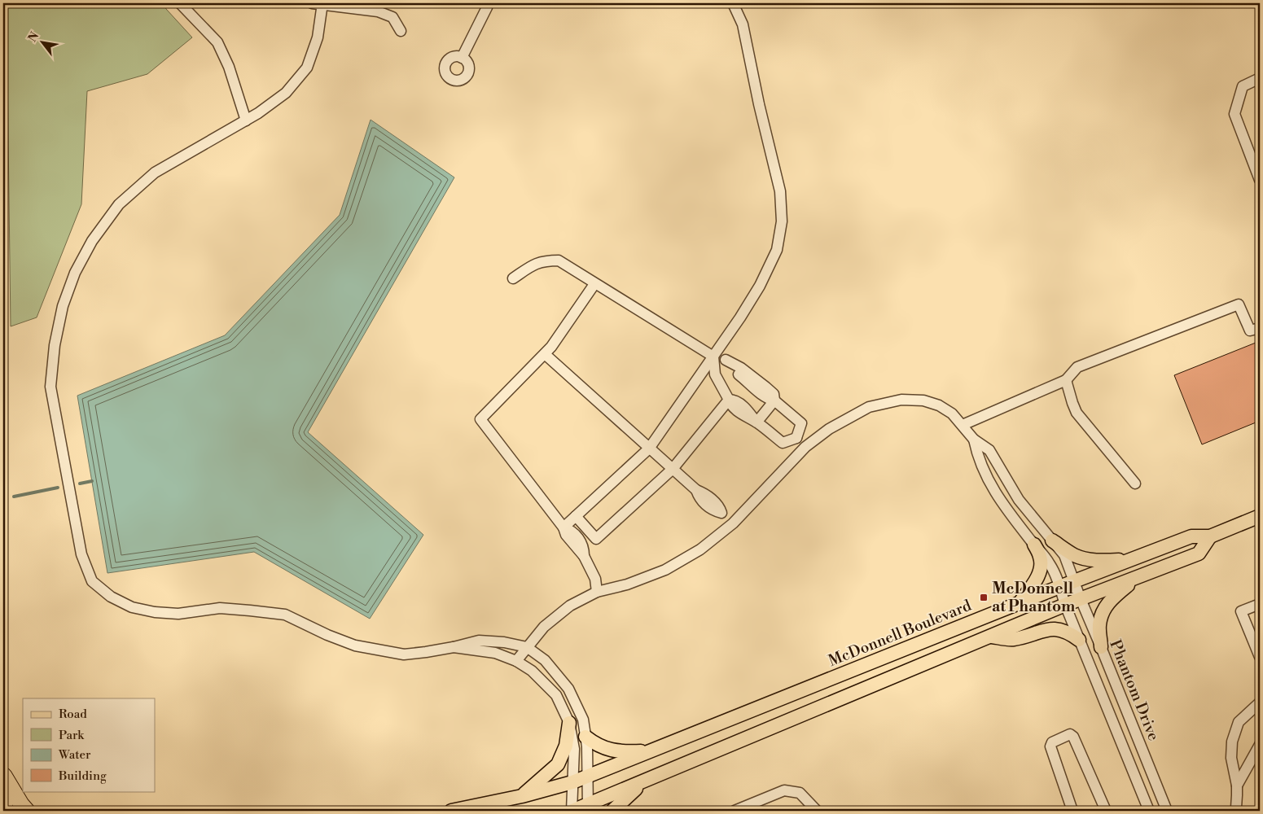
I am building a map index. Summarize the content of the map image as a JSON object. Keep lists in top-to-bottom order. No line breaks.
{"streets":{"main road":["McDonnell Boulevard"],"street":["Phantom Drive"]},"crossings":[["McDonnell Boulevard","Phantom Drive"]],"places":{"transit":["McDonnell at Phantom"]},"legend":["Road","Park","Water","Building"],"north":"top left"}
